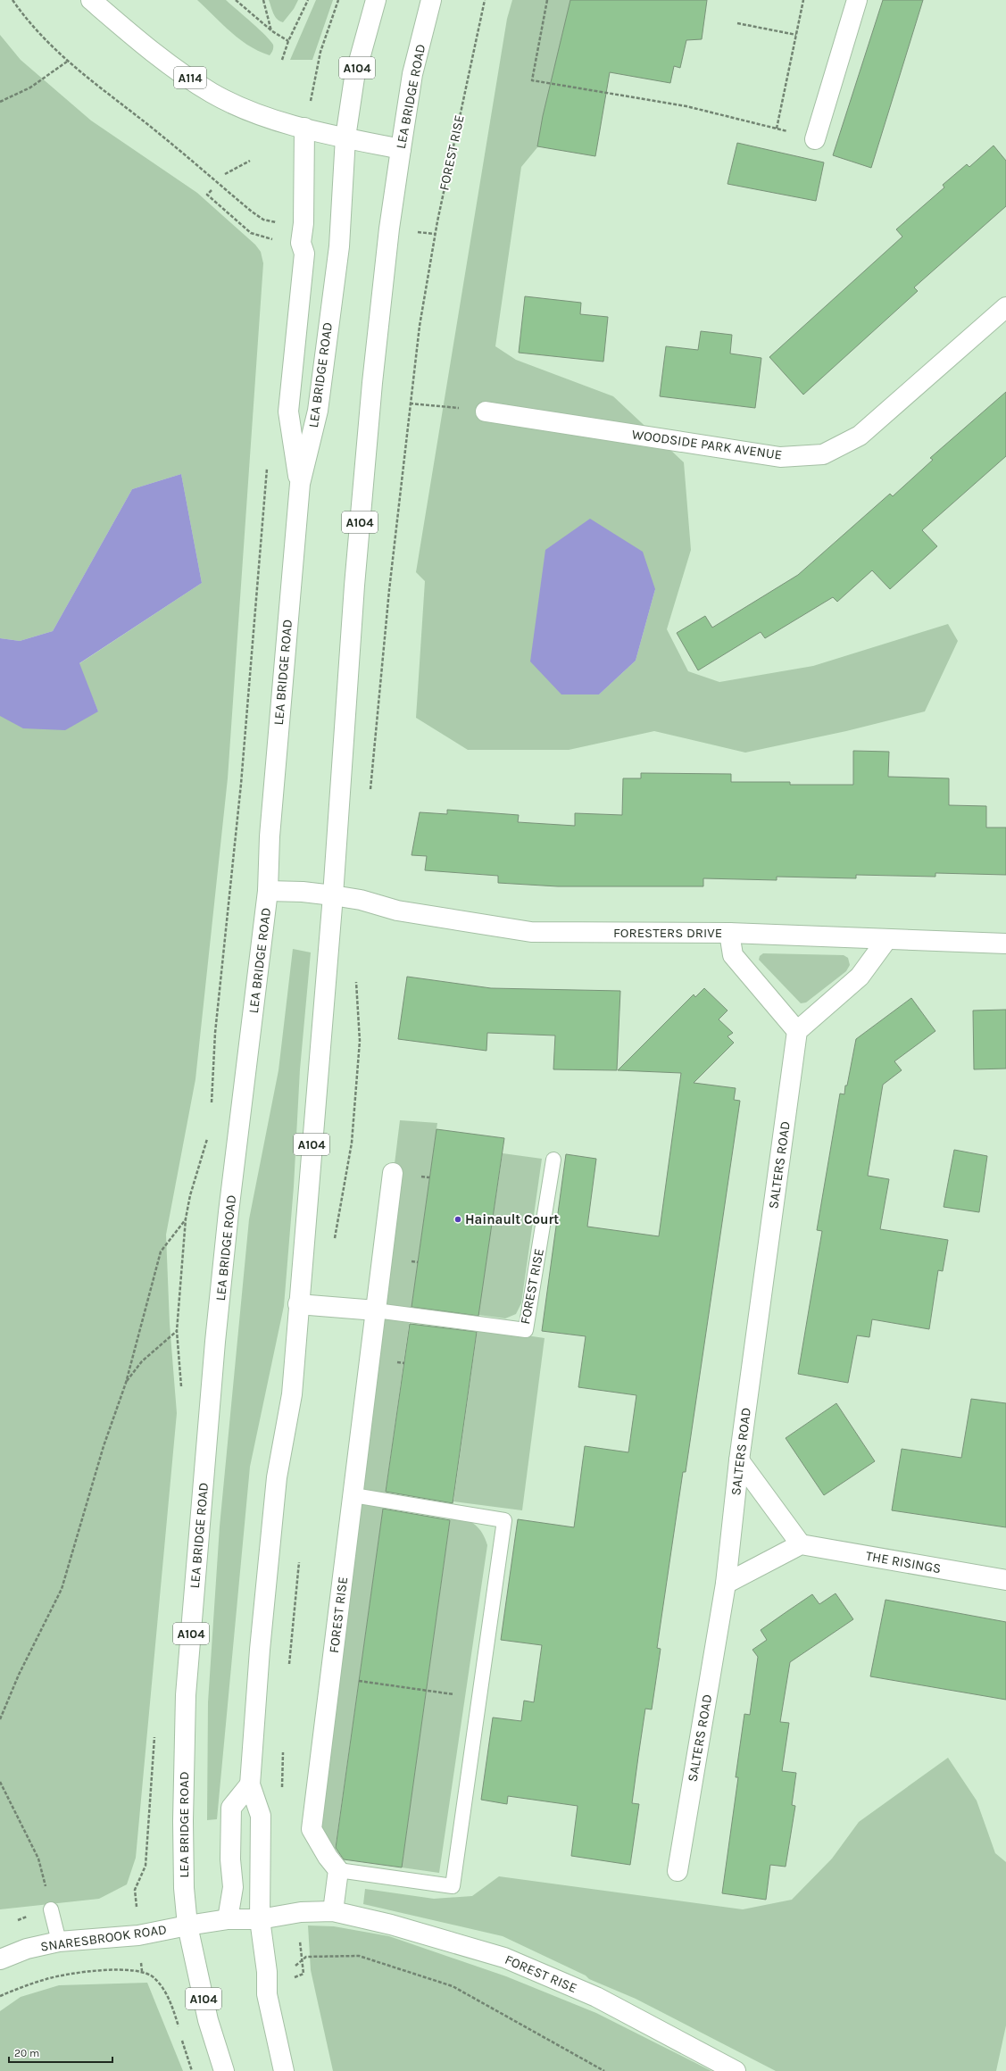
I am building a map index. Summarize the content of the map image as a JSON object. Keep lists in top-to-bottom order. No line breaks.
{"streets":{"main road":["A104","A114","LEA BRIDGE ROAD","FOREST RISE","WOODSIDE PARK AVENUE","FORESTERS DRIVE","SALTERS ROAD","THE RISINGS","SNARESBROOK ROAD"]},"crossings":[["A104","A114"],["A104","LEA BRIDGE ROAD"],["A104","FOREST RISE"],["A104","SNARESBROOK ROAD"],["A114","LEA BRIDGE ROAD"],["LEA BRIDGE ROAD","FOREST RISE"],["LEA BRIDGE ROAD","FORESTERS DRIVE"],["LEA BRIDGE ROAD","SNARESBROOK ROAD"],["FOREST RISE","SNARESBROOK ROAD"]],"places":["Hainault Court"],"scale_bar":"20 m"}
